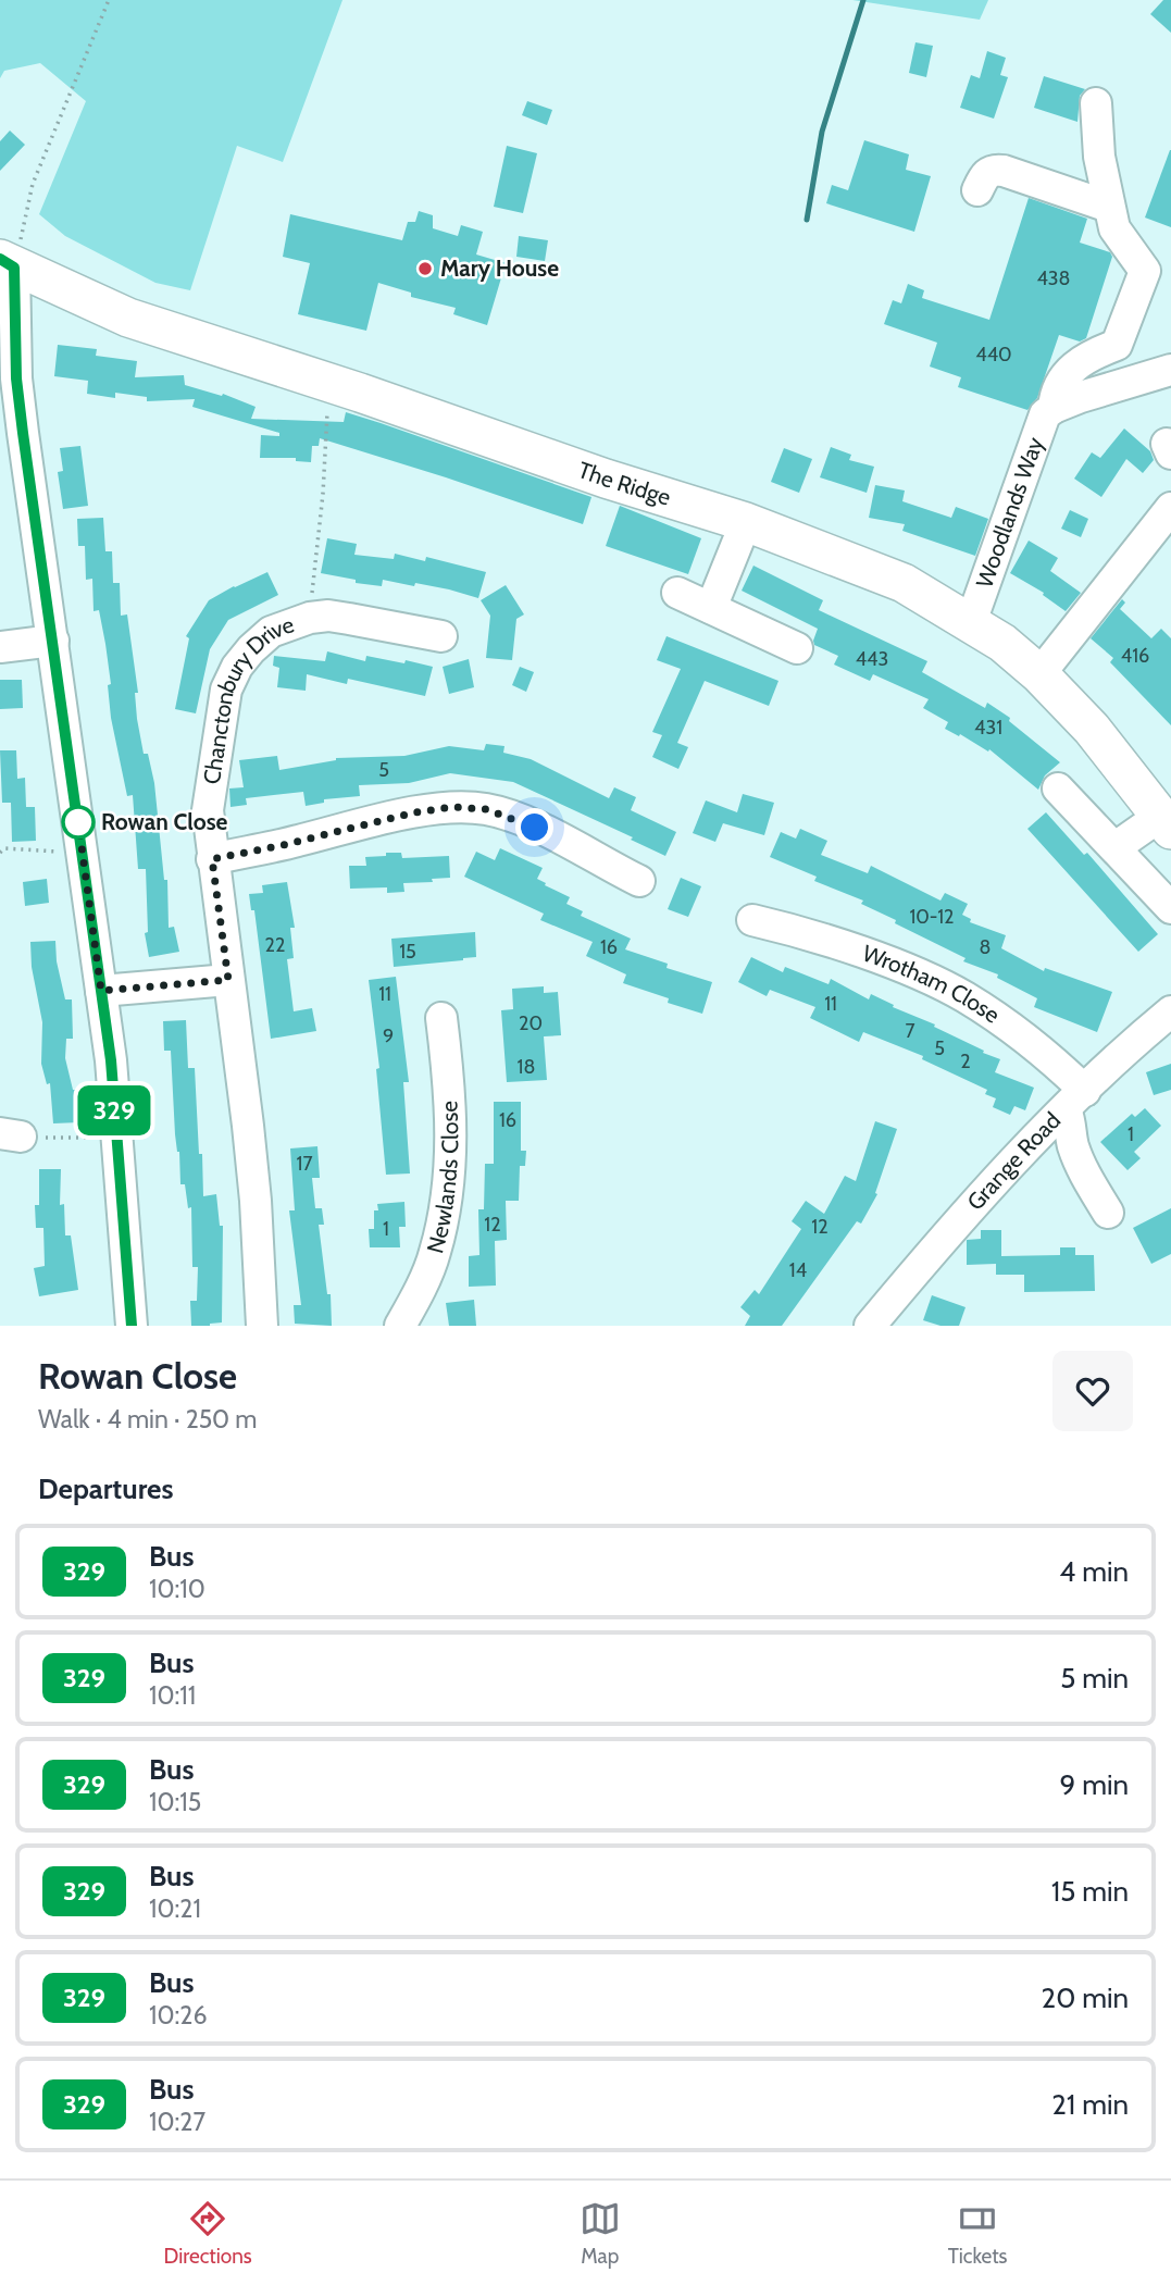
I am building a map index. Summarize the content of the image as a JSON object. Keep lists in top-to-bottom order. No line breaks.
{"streets":{"main road":["The Ridge"],"street":["Woodlands Way","Chanctonbury Drive","Wrotham Close","Grange Road","Newlands Close"]},"crossings":[["The Ridge","Woodlands Way"],["Wrotham Close","Grange Road"]],"places":["Mary House","Rowan Close"],"lines":["bus line 329"],"house_numbers":["438","440","416","443","431","5","10-12","22","16","8","15","11","11","20","7","9","5","2","18","16","1","17","12","12","1","14"],"page":{"on_map":"329","heading":[["Rowan Close","Walk · 4 min · 250 m"],"Departures"],"list":[{"mark":"329","name":"Bus","note":"10:10","value":"4 min"},{"mark":"329","name":"Bus","note":"10:11","value":"5 min"},{"mark":"329","name":"Bus","note":"10:15","value":"9 min"},{"mark":"329","name":"Bus","note":"10:21","value":"15 min"},{"mark":"329","name":"Bus","note":"10:26","value":"20 min"},{"mark":"329","name":"Bus","note":"10:27","value":"21 min"}],"tabs":["Directions","Map","Tickets"]}}
